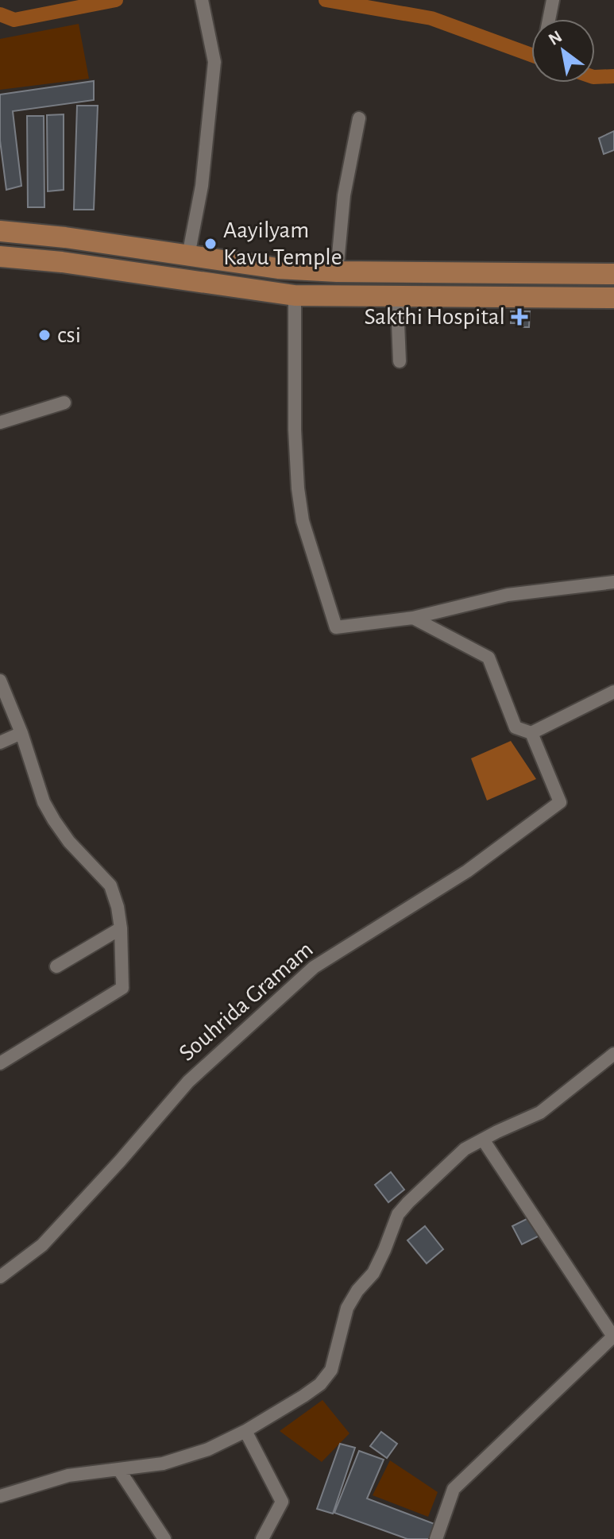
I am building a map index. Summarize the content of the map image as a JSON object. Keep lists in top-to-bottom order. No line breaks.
{"streets":{"street":["Souhrida Gramam"]},"places":{"other":["Aayilyam Kavu Temple","csi"],"health":["Sakthi Hospital"]},"north":"top left"}
